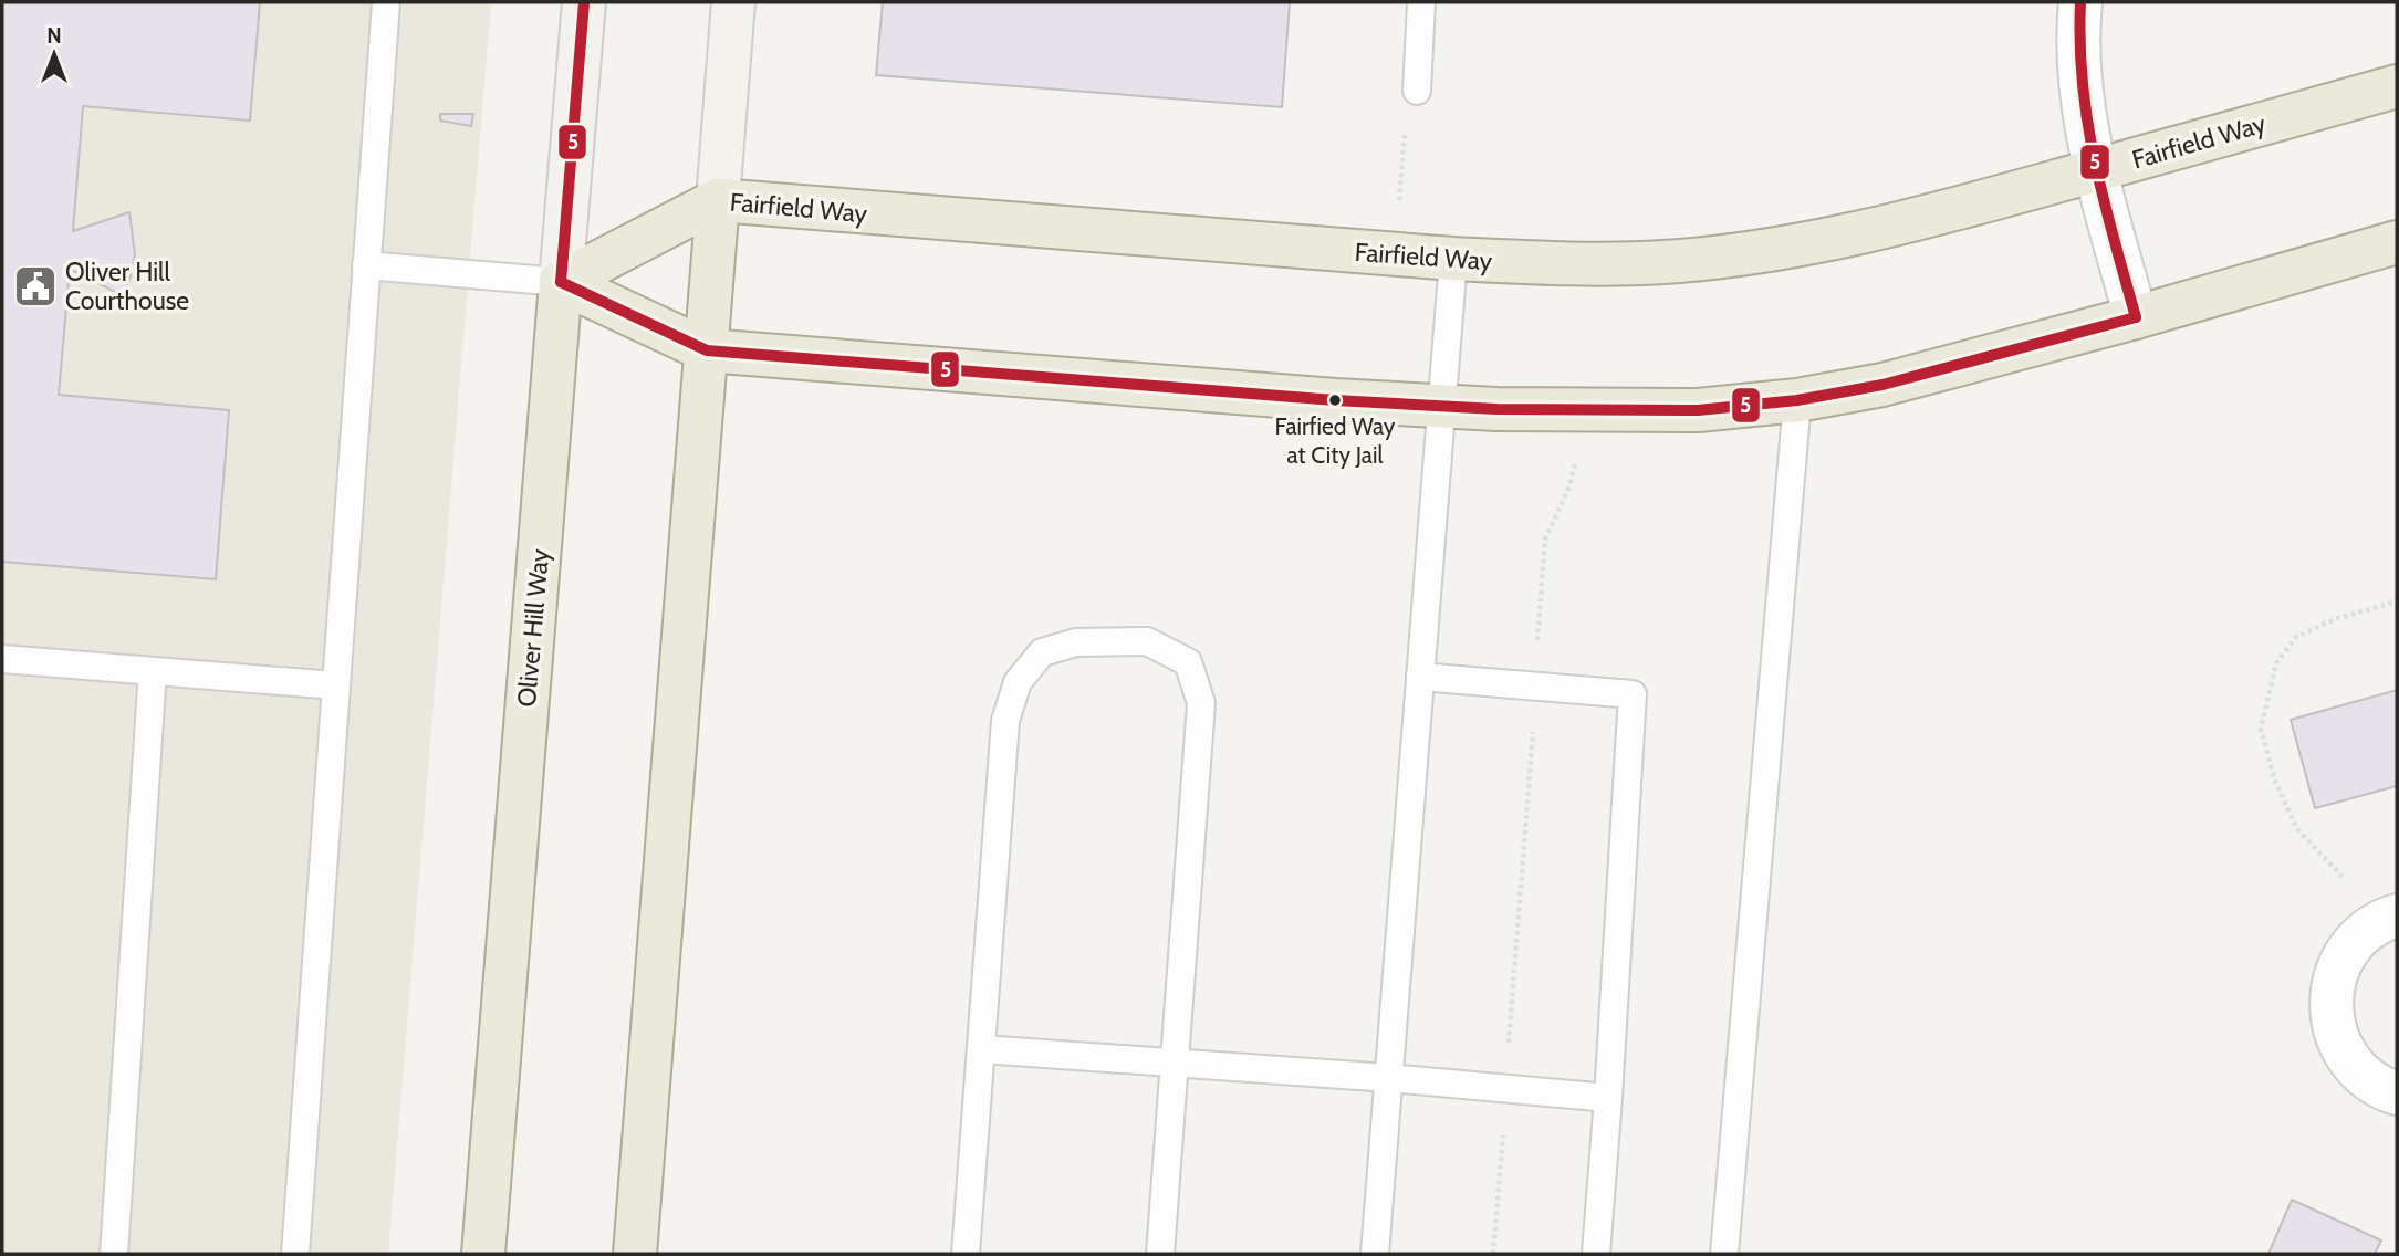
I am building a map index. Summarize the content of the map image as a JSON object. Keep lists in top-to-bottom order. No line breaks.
{"streets":{"main road":["Fairfield Way","Oliver Hill Way"]},"crossings":[["Fairfield Way","Oliver Hill Way"]],"places":{"public building":["Oliver Hill Courthouse"],"other":["Fairfied Way at City Jail"]},"lines":["transit line 5"],"north":"top"}
